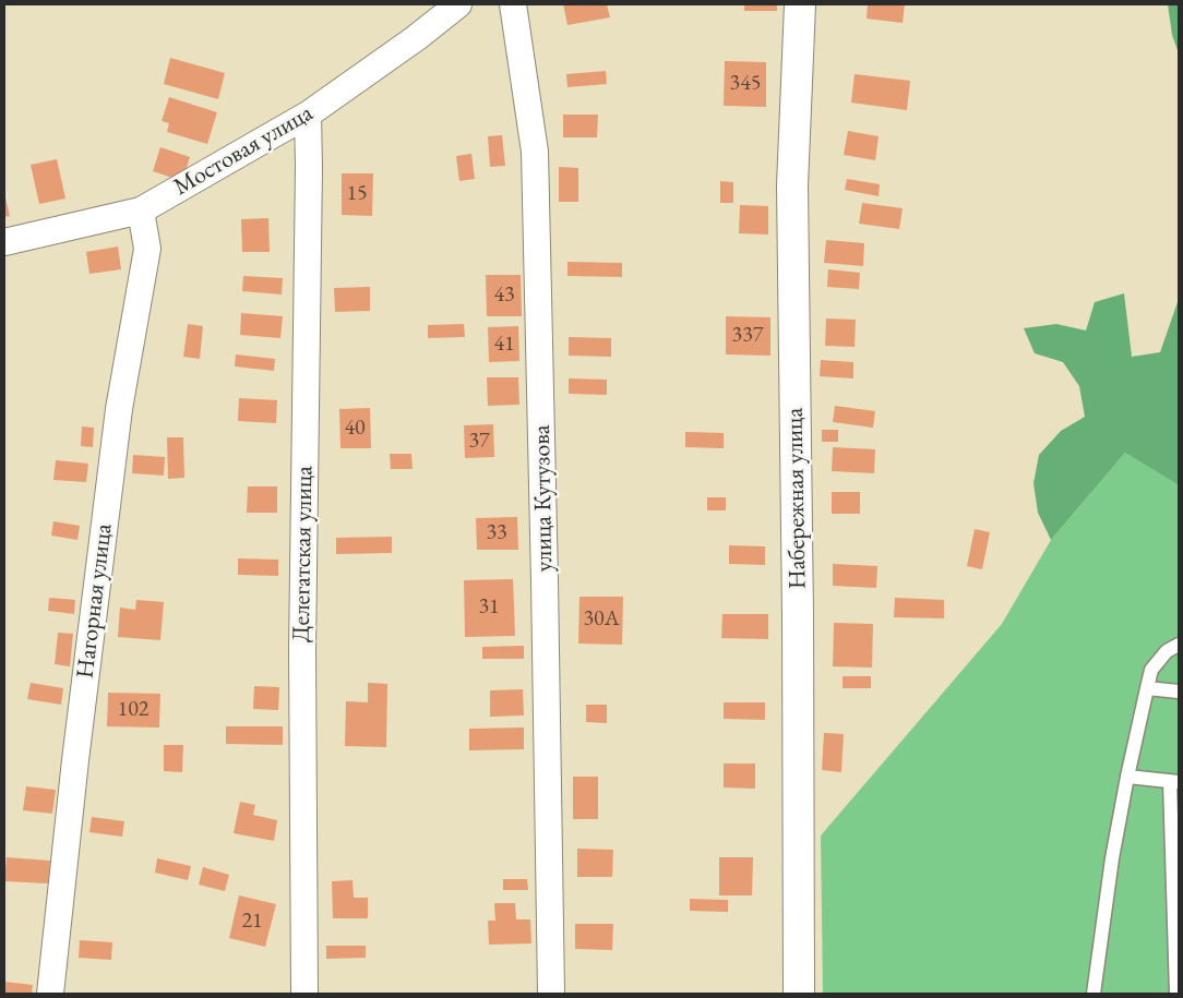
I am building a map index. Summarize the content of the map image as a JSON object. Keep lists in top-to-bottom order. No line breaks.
{"streets":{"street":["Мостовая улица","улица Кутузова","Набережная улица","Делегатская улица","Нагорная улица"]},"crossings":[["Мостовая улица","Делегатская улица"],["Мостовая улица","Нагорная улица"]],"house_numbers":["345","15","43","337","41","40","37","33","31","30А","102","21"]}
